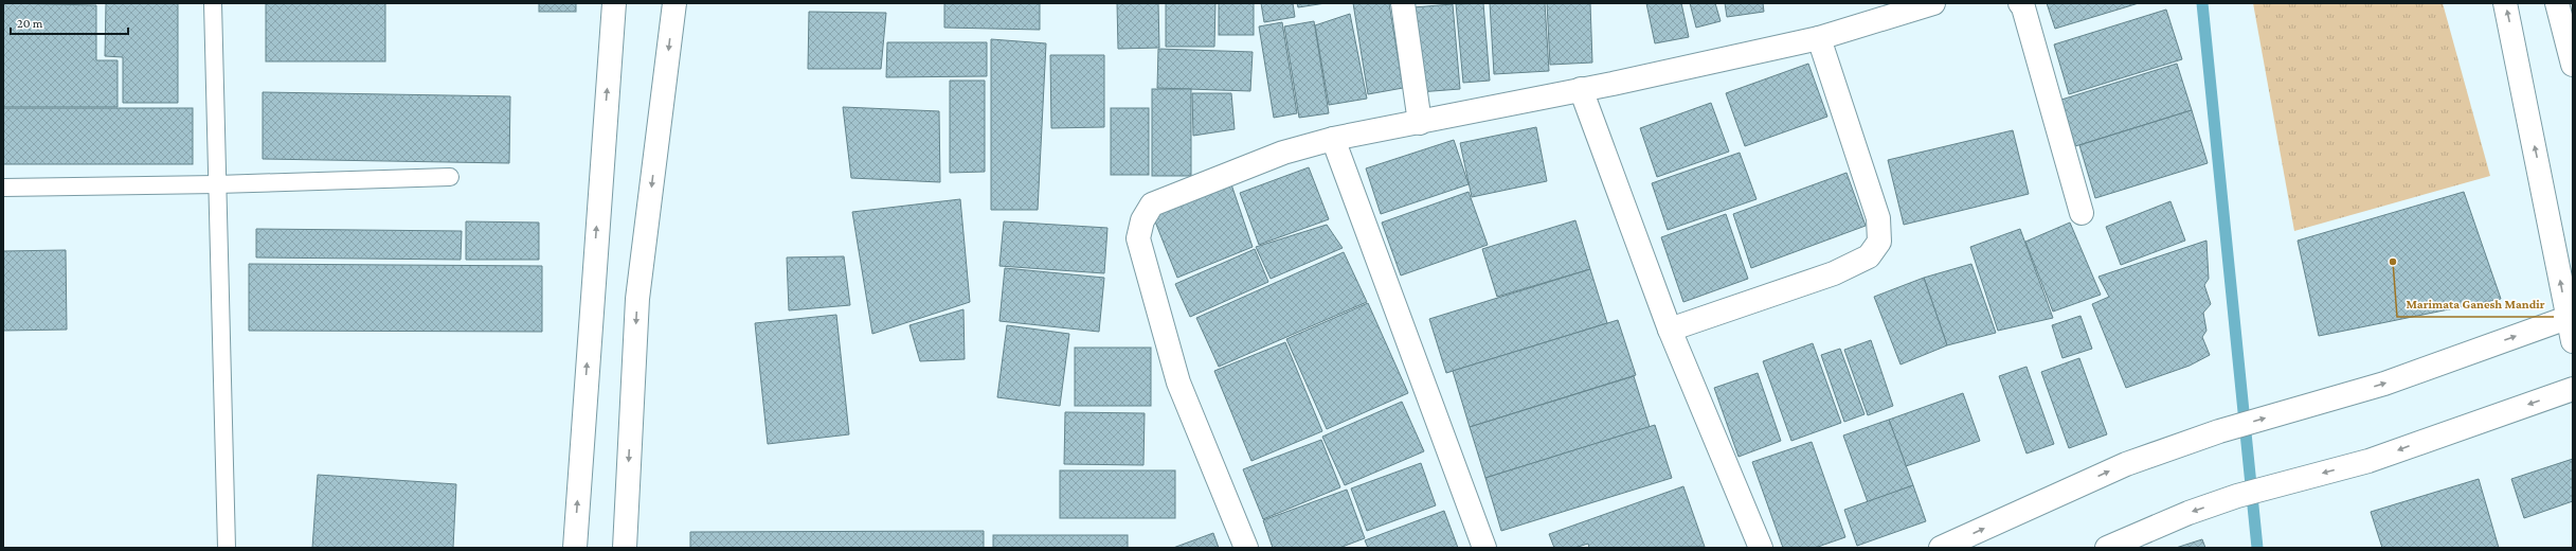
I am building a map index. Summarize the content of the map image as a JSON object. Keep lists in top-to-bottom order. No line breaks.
{"places":["Marimata Ganesh Mandir"],"scale_bar":"20 m"}
